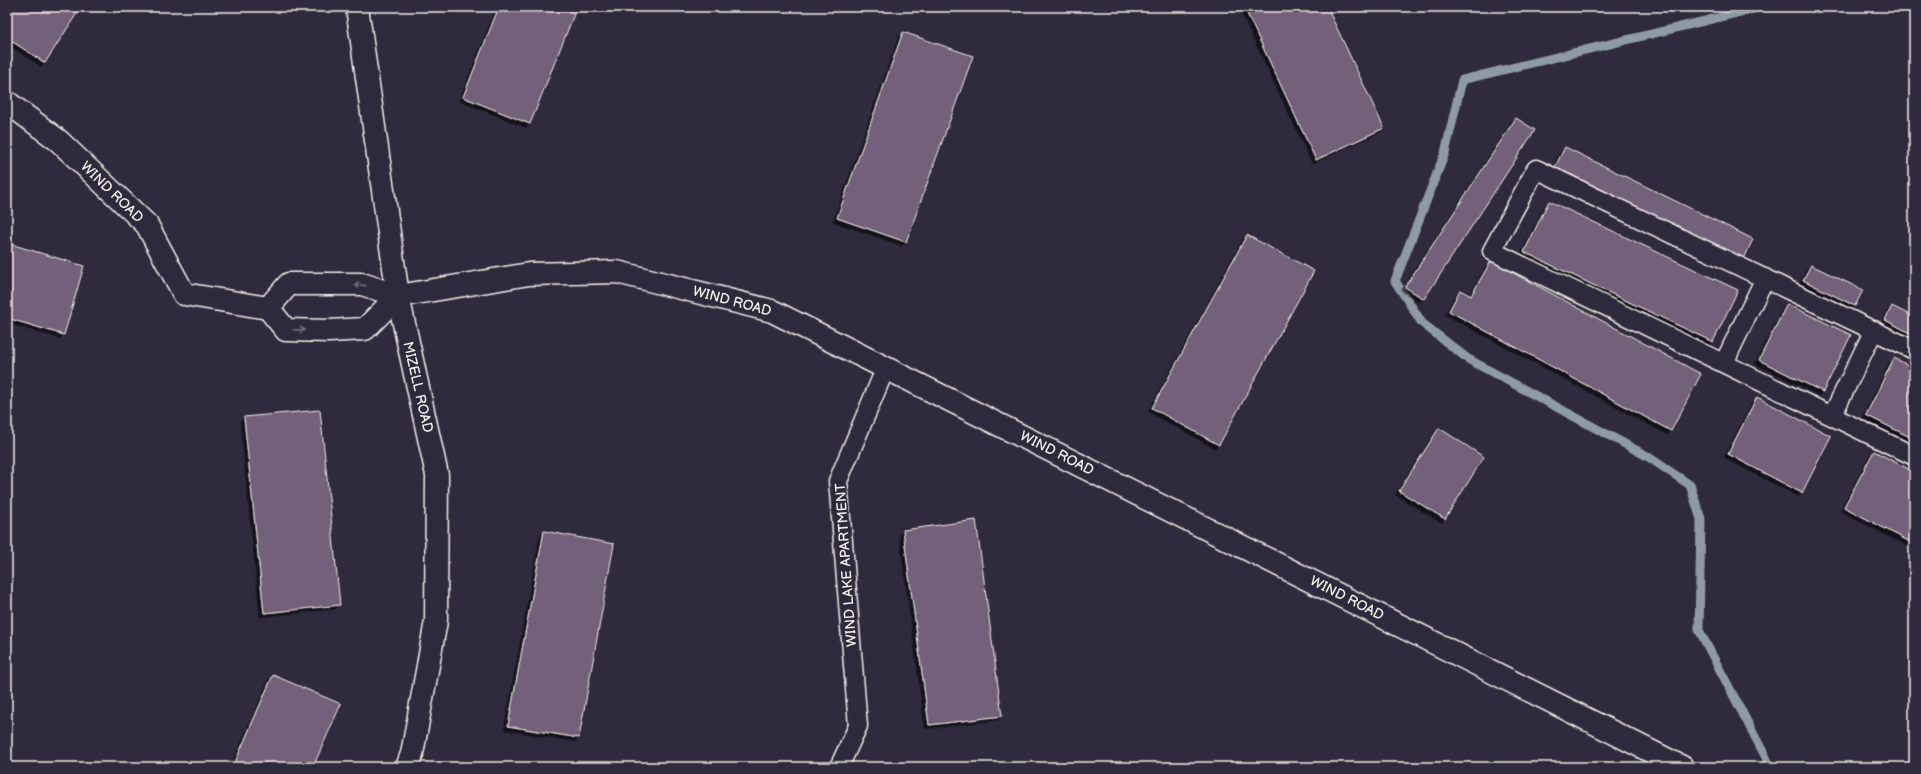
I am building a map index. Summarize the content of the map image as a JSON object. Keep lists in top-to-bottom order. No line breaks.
{"streets":{"street":["WIND ROAD","MIZELL ROAD"],"lane":["WIND LAKE APARTMENT"]},"crossings":[["WIND ROAD","MIZELL ROAD"],["WIND ROAD","WIND LAKE APARTMENT"]]}
